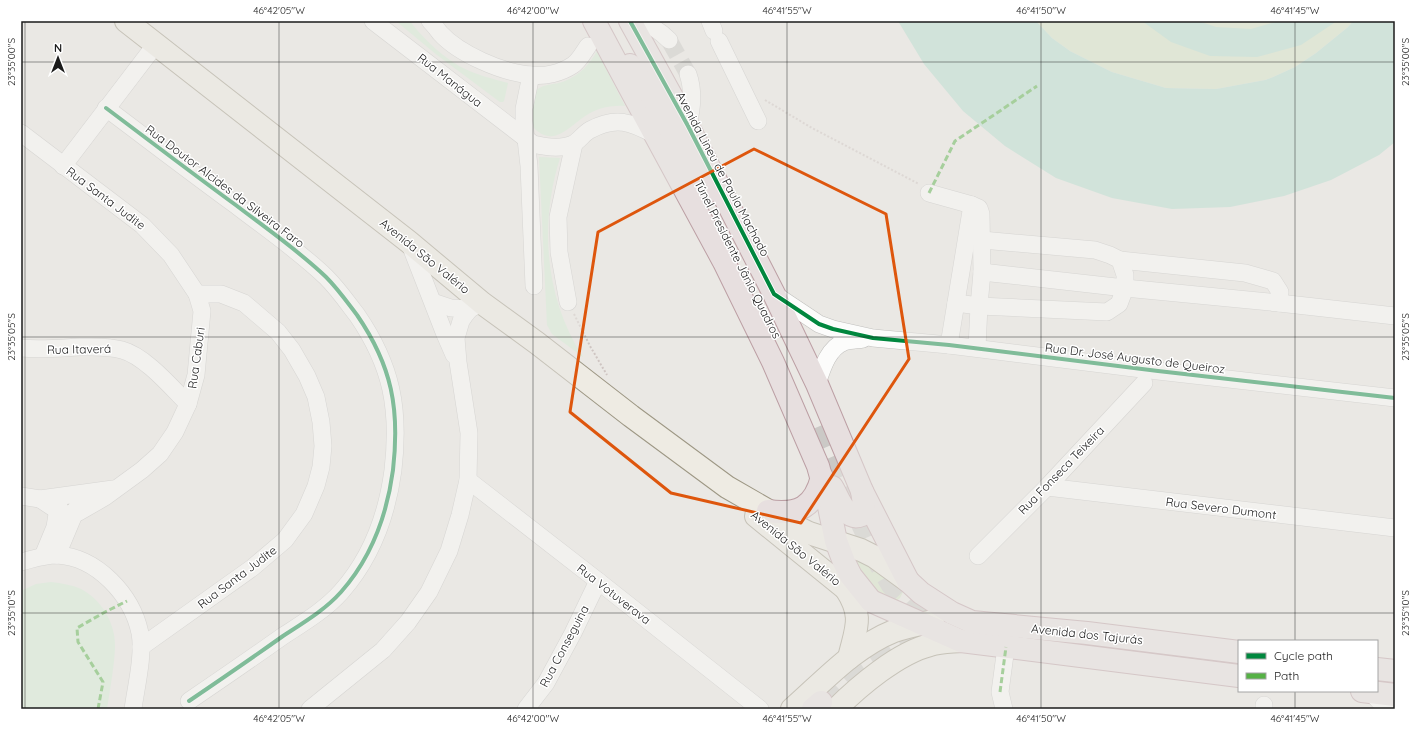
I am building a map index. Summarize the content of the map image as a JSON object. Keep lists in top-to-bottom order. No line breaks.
{"streets":{"highway":["Avenida Lineu de Paula Machado","Túnel Presidente Jânio Quadros","Avenida dos Tajurás"],"main road":["Avenida São Valério"],"street":["Rua Manágua","Rua Doutor Alcides da Silveira Faro","Rua Santa Judite","Rua Itaverá","Rua Caburi","Rua Dr. José Augusto de Queiroz","Rua Fonseca Teixeira","Rua Severo Dumont","Rua Votuverava","Rua Conseguina"]},"crossings":[["Avenida Lineu de Paula Machado","Avenida São Valério"],["Avenida Lineu de Paula Machado","Túnel Presidente Jânio Quadros"],["Avenida Lineu de Paula Machado","Avenida dos Tajurás"],["Rua Santa Judite","Rua Caburi"],["Rua Itaverá","Rua Caburi"],["Rua Fonseca Teixeira","Rua Severo Dumont"],["Rua Votuverava","Rua Conseguina"]],"legend":["Cycle path","Path"],"north":"top","coordinates":["46°42'05\"W","46°42'00\"W","46°41'55\"W","46°41'50\"W","46°41'45\"W","23°35'00\"S","23°35'05\"S","23°35'10\"S"]}
